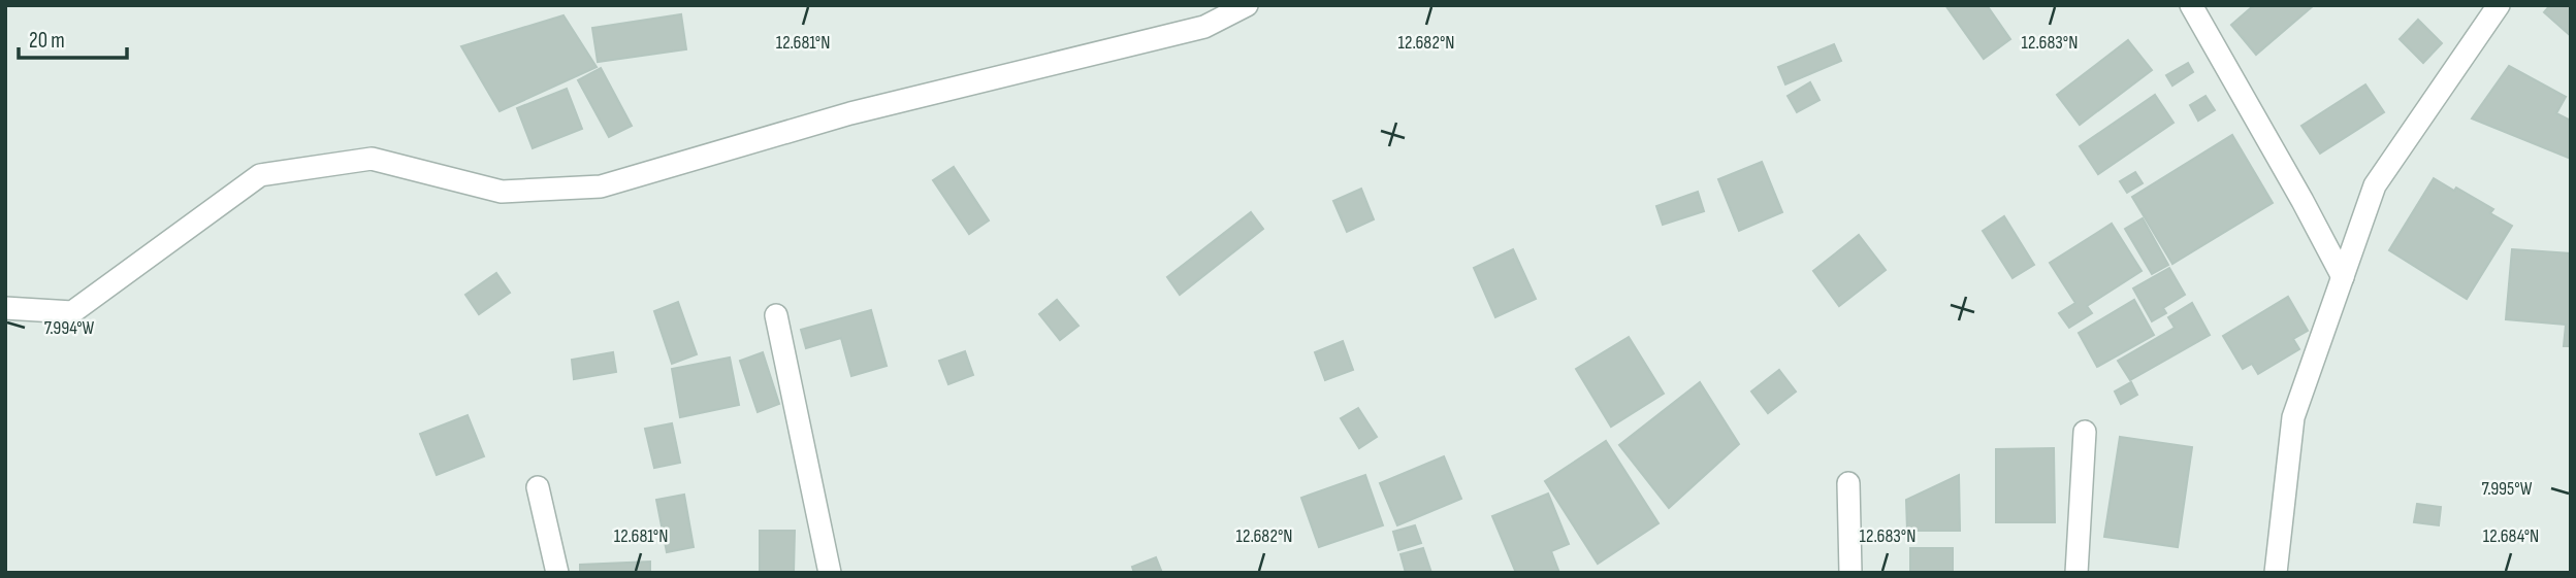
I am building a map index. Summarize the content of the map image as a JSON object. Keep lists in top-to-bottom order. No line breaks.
{"scale_bar":"20 m","coordinates":["12.681°N","12.682°N","12.683°N","7.994°W","7.995°W","12.684°N"]}
